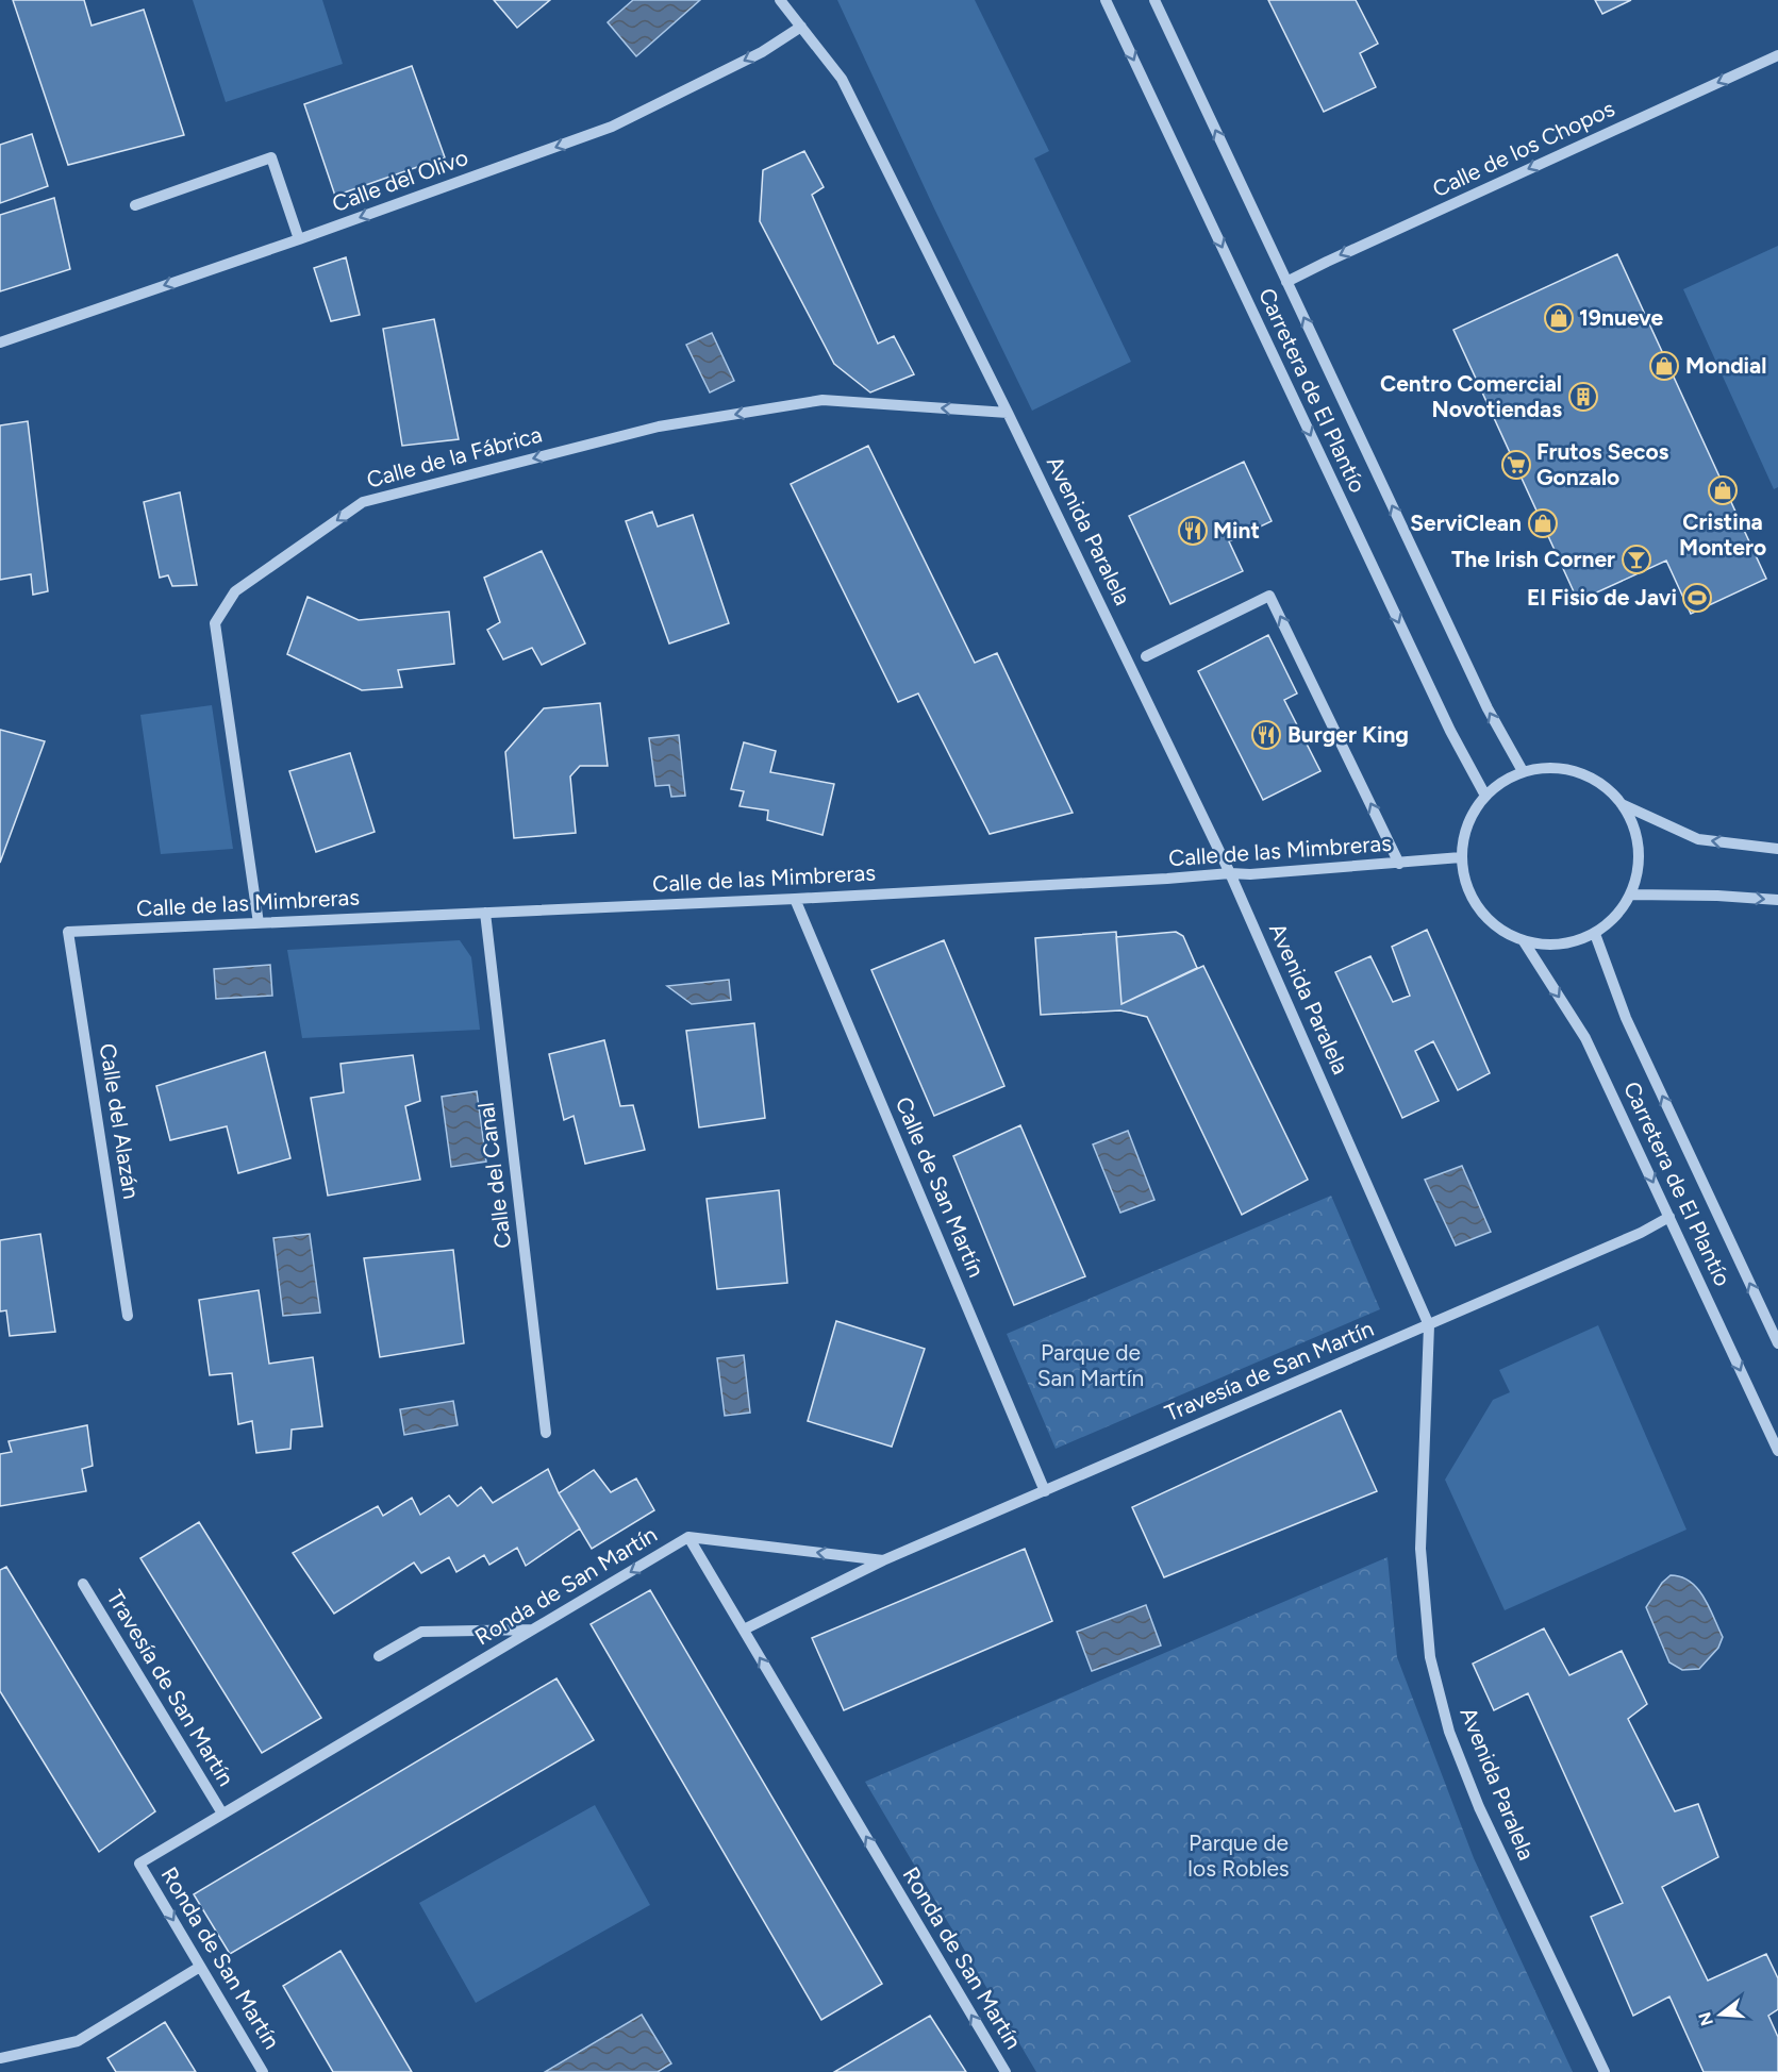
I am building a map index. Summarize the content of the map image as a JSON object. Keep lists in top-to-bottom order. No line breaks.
{"streets":{"street":["Calle de los Chopos","Calle del Olivo","Carretera de El Plantío","Calle de la Fábrica","Avenida Paralela","Calle de las Mimbreras","Calle del Alazán","Calle del Canal","Calle de San Martín","Travesía de San Martín","Ronda de San Martín"]},"crossings":[["Calle de los Chopos","Carretera de El Plantío"],["Calle del Olivo","Avenida Paralela"],["Carretera de El Plantío","Calle de las Mimbreras"],["Carretera de El Plantío","Travesía de San Martín"],["Calle de la Fábrica","Avenida Paralela"],["Calle de la Fábrica","Calle de las Mimbreras"],["Avenida Paralela","Calle de las Mimbreras"],["Avenida Paralela","Travesía de San Martín"],["Calle de las Mimbreras","Calle del Alazán"],["Calle de las Mimbreras","Calle del Canal"],["Calle de las Mimbreras","Calle de San Martín"],["Calle de San Martín","Travesía de San Martín"],["Travesía de San Martín","Ronda de San Martín"]],"one_way":["Calle de los Chopos","Calle del Olivo"],"parks":["Parque de San Martín","Parque de los Robles"],"places":{"shop":["19nueve","Mondial","Cristina Montero","ServiClean"],"building":["Centro Comercial Novotiendas"],"supermarket":["Frutos Secos Gonzalo"],"restaurant":["Mint","Burger King"],"bar":["The Irish Corner"],"sports":["El Fisio de Javi"]},"north":"left"}
